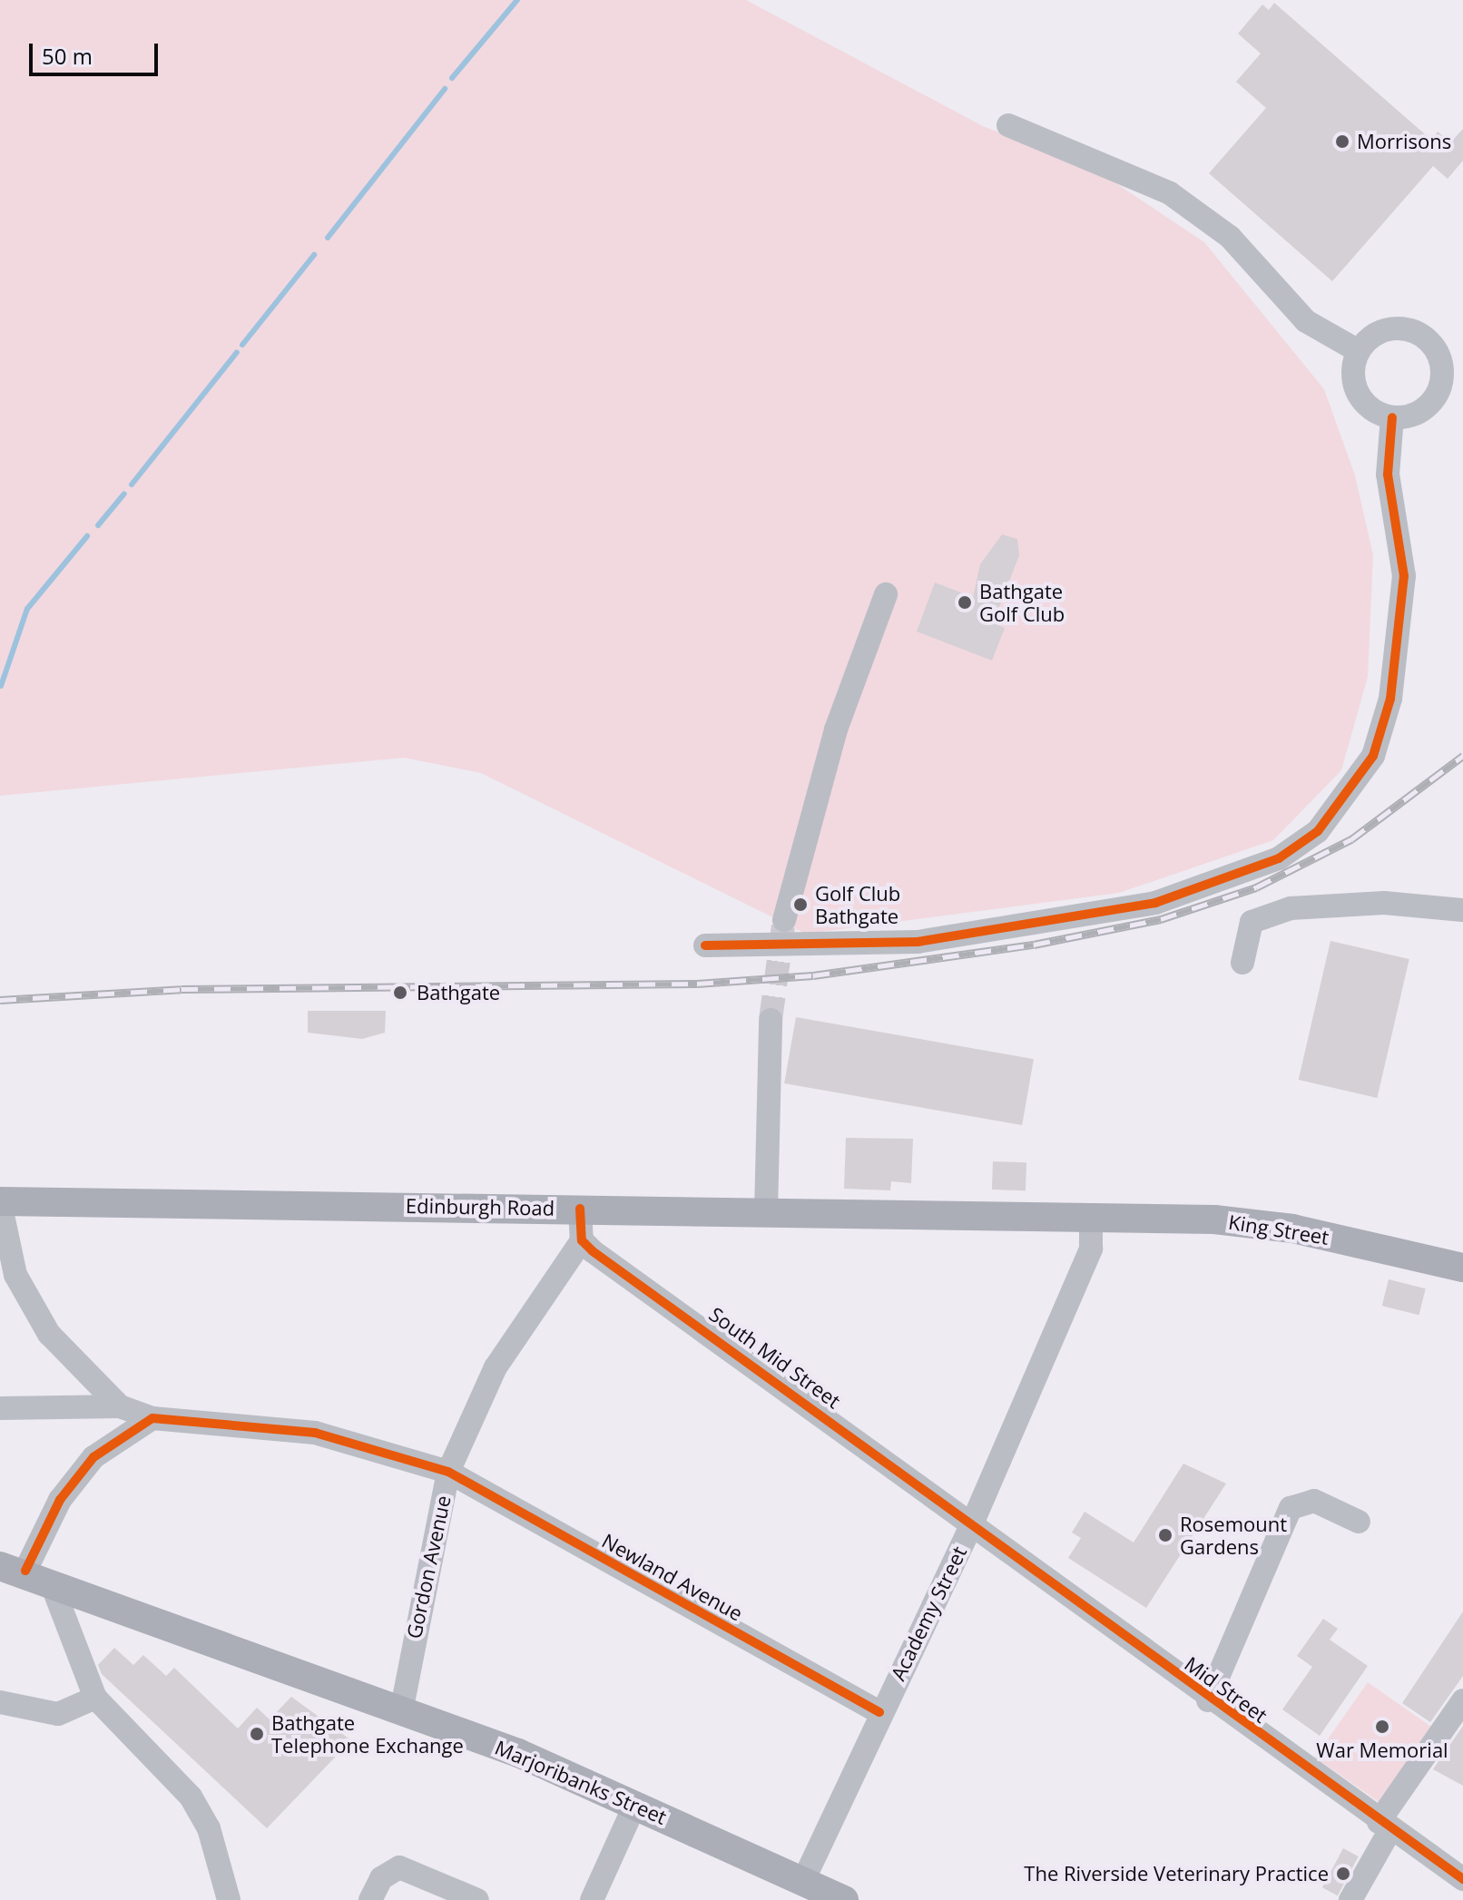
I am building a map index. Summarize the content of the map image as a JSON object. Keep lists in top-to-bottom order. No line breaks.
{"streets":{"main road":["Edinburgh Road","King Street","Marjoribanks Street"],"street":["South Mid Street","Gordon Avenue","Newland Avenue","Academy Street","Mid Street"]},"crossings":[["Edinburgh Road","King Street"],["Edinburgh Road","Academy Street"],["King Street","Academy Street"],["South Mid Street","Gordon Avenue"],["South Mid Street","Academy Street"],["South Mid Street","Mid Street"],["Gordon Avenue","Newland Avenue"],["Gordon Avenue","Marjoribanks Street"],["Newland Avenue","Academy Street"],["Academy Street","Mid Street"],["Academy Street","Marjoribanks Street"]],"places":["Morrisons","Bathgate Golf Club","Golf Club Bathgate","Bathgate","Rosemount Gardens","War Memorial","Bathgate Telephone Exchange","The Riverside Veterinary Practice"],"scale_bar":"50 m"}
